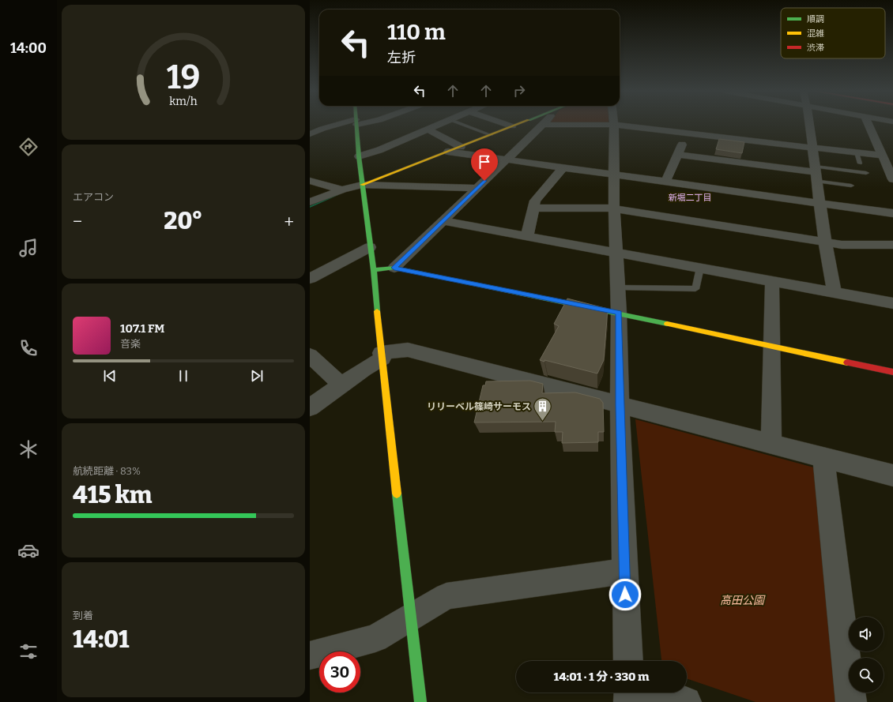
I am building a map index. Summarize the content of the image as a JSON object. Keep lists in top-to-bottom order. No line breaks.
{"districts":["新堀二丁目"],"parks":["高田公園"],"places":{"building":["リリーベル篠崎サーモス"]},"legend":["順調","混雑","渋滞"],"page":{"tabs":"14:00","turn":["110 m","左折"],"tile":["エアコン",["航続距離 · 83%","415 km"],["到着","14:01"]],"heat":["−","20°","+"],"song":["107.1 FM","音楽"],"limit":"30","trip":"14:01 · 1 分 · 330 m","gauge":["19","km/h"]}}
